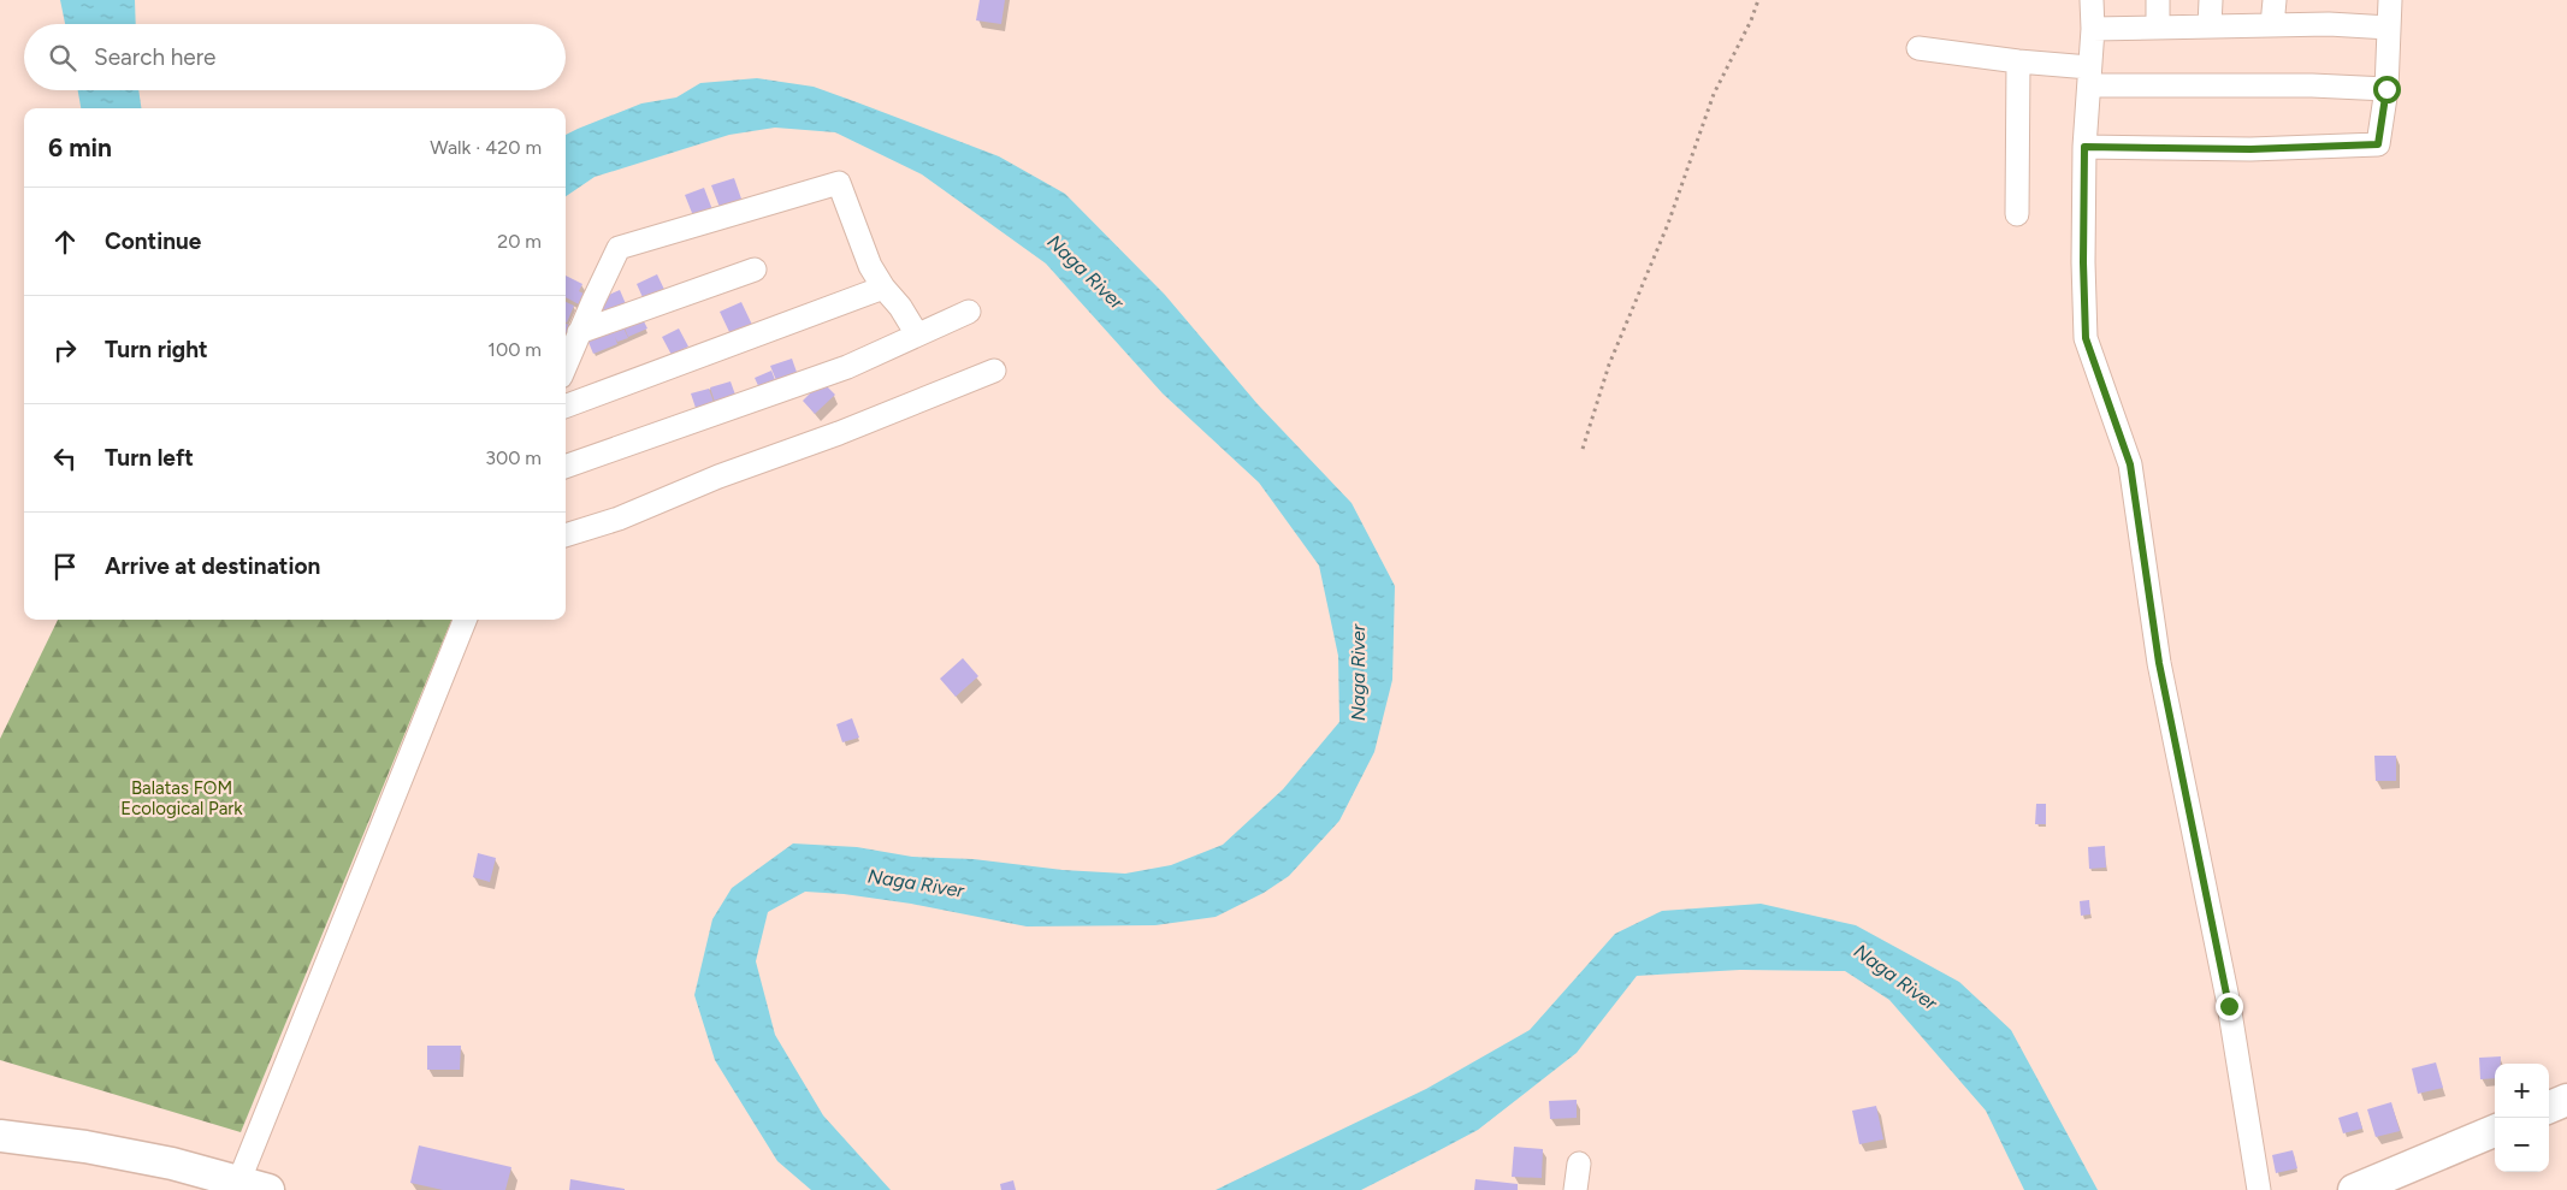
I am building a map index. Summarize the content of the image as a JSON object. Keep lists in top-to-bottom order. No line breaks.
{"water":["Naga River"],"parks":["Balatas FOM Ecological Park"],"page":{"search":"Search here","heading":["6 min","Walk · 420 m"],"list":[["Continue","20 m"],["Turn right","100 m"],["Turn left","300 m"],"Arrive at destination"],"map_buttons":["+","−"]}}
